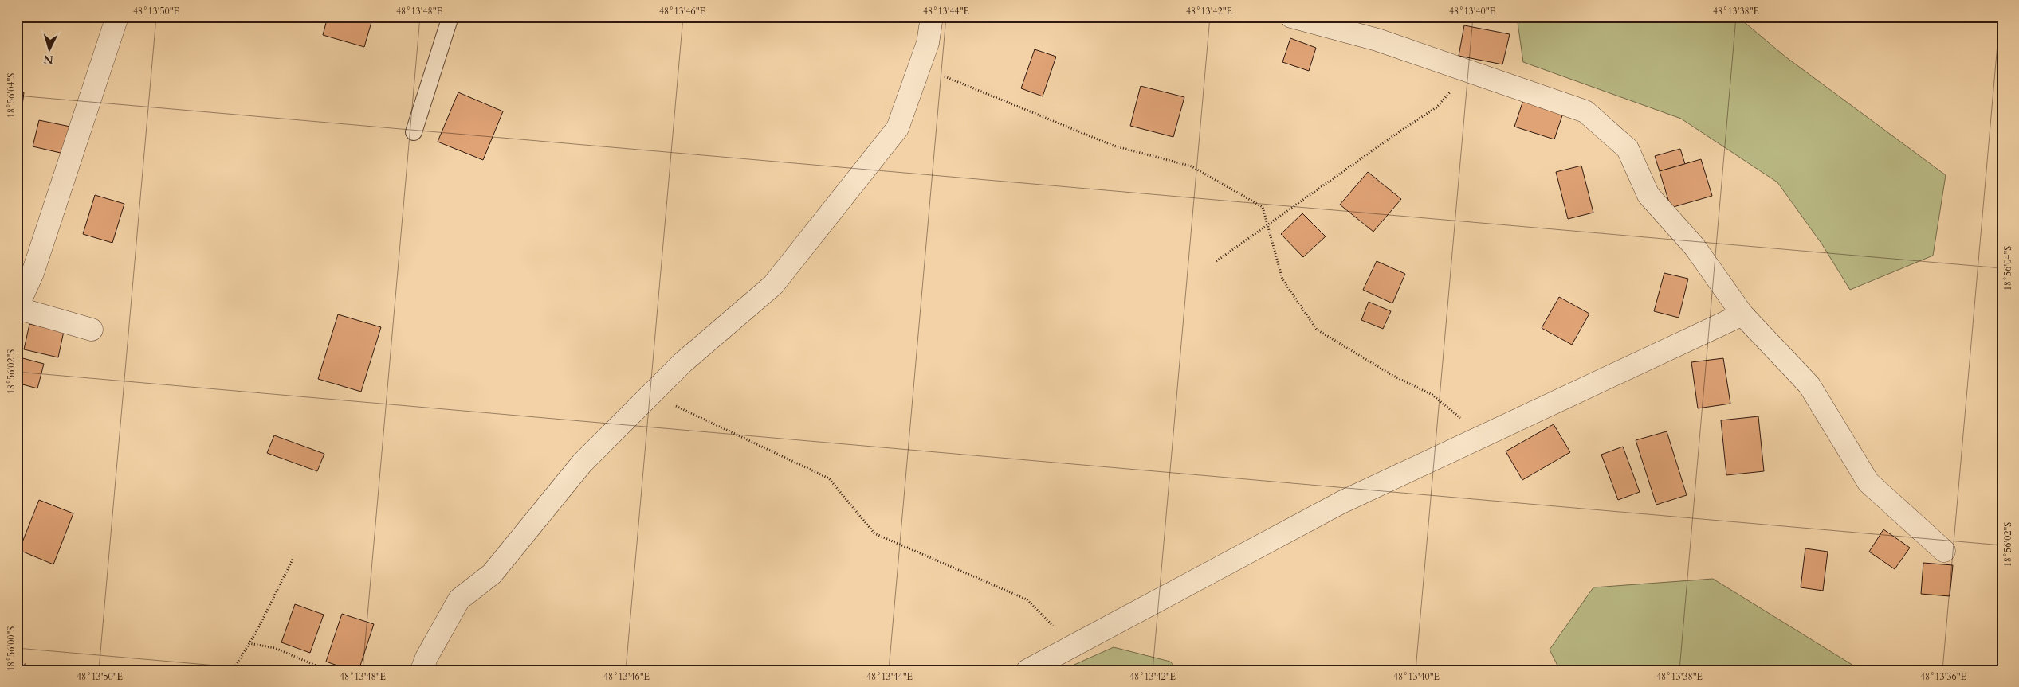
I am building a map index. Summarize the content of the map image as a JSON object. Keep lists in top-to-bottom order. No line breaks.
{"north":"bottom","coordinates":["48°13'50\"E","48°13'48\"E","48°13'46\"E","48°13'44\"E","48°13'42\"E","48°13'40\"E","48°13'38\"E","18°56'04\"S","18°56'02\"S","18°56'00\"S","48°13'36\"E"]}
